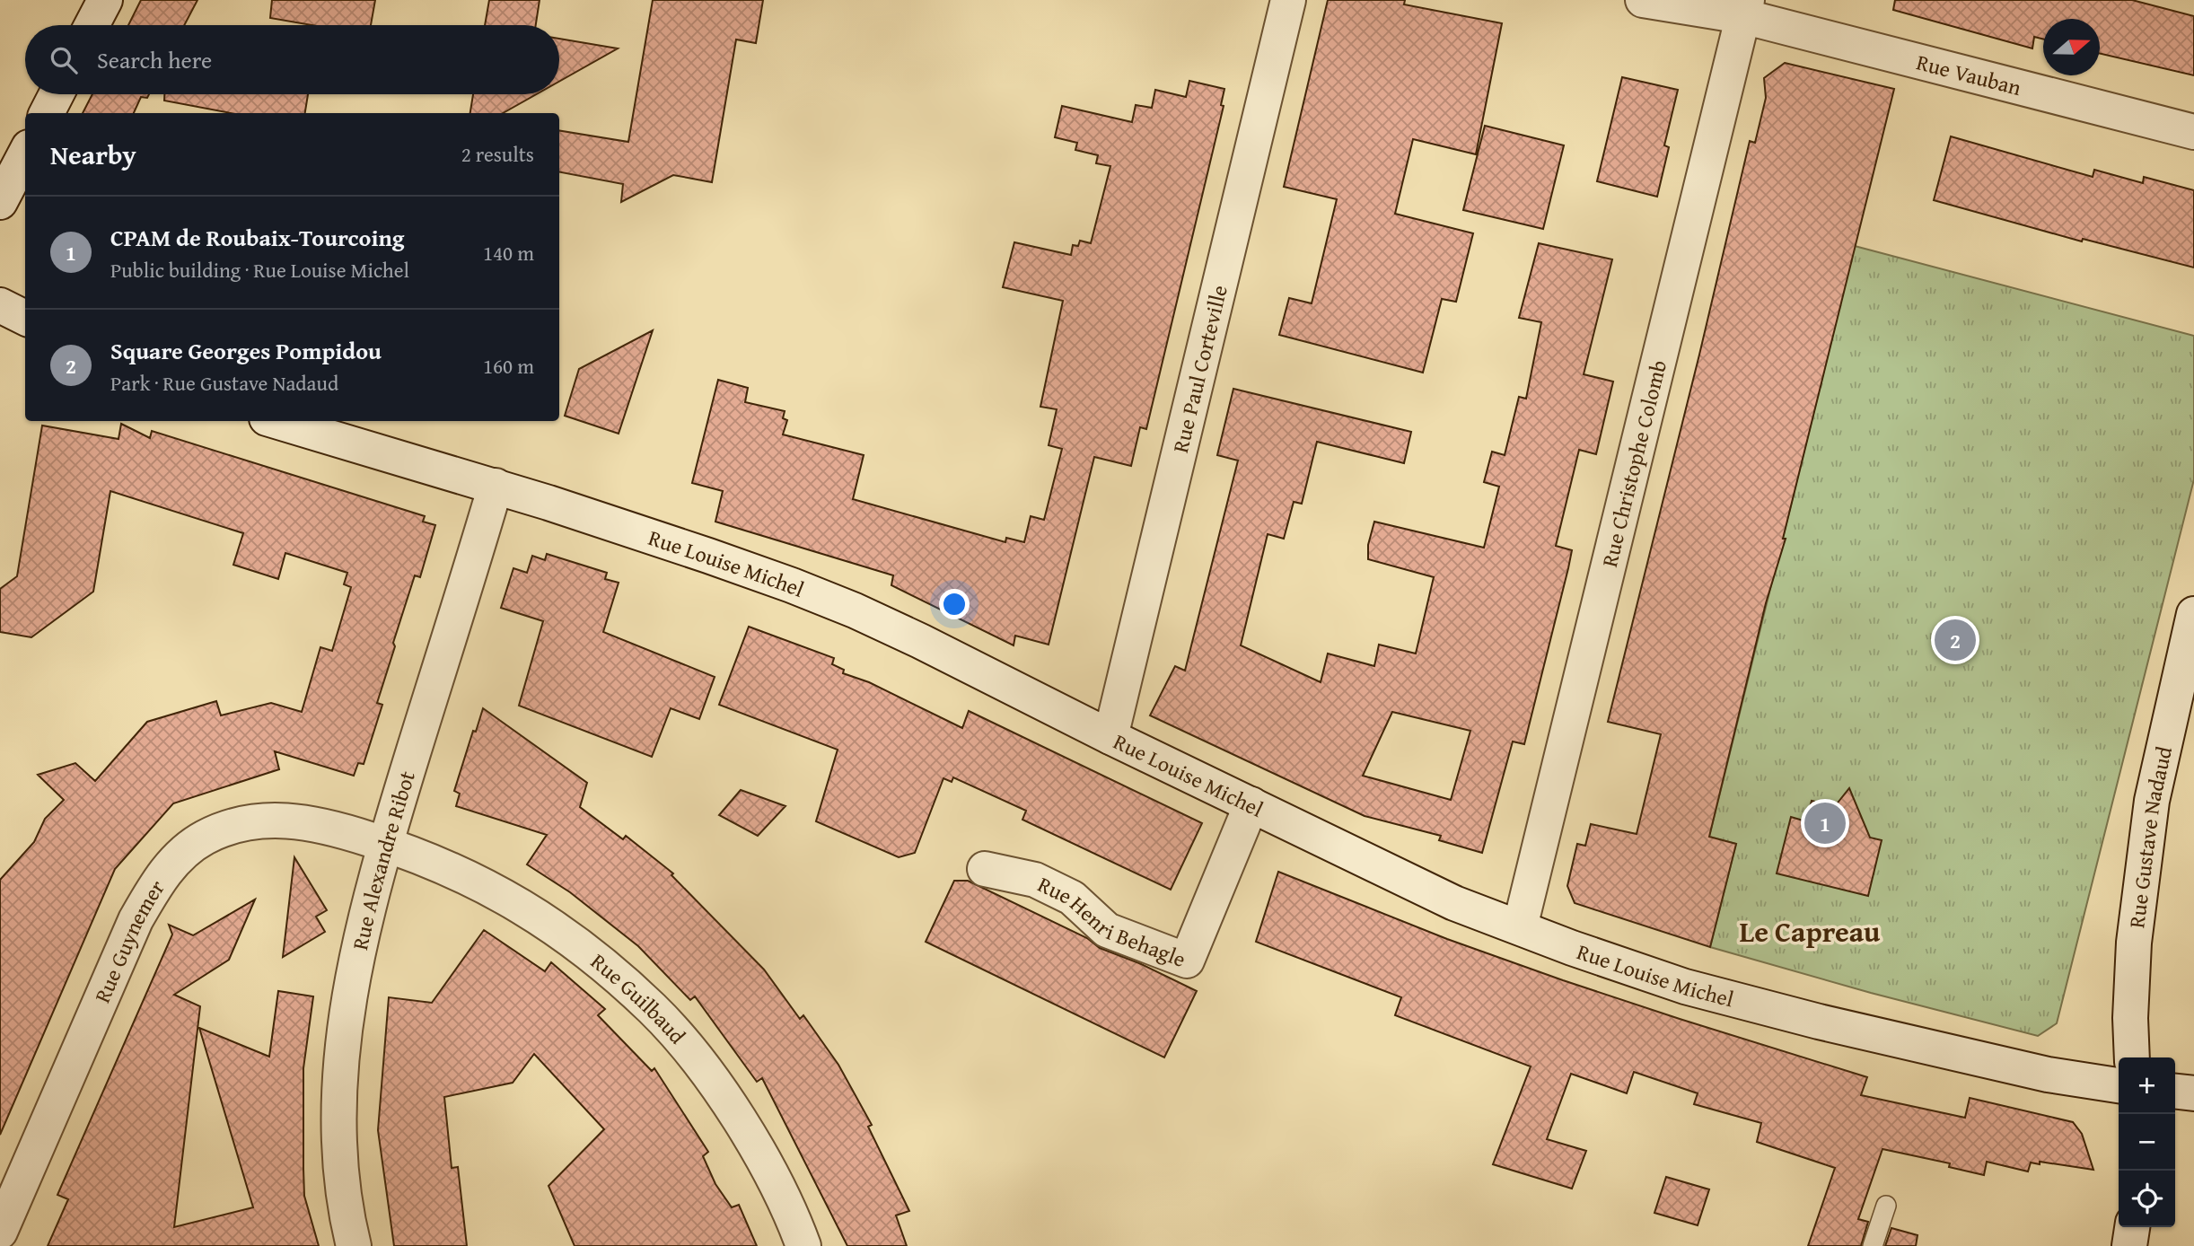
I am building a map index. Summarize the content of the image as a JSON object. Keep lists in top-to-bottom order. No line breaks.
{"streets":{"street":["Rue Vauban","Rue Paul Corteville","Rue Christophe Colomb","Rue Louise Michel","Rue Gustave Nadaud","Rue Alexandre Ribot","Rue Henri Behagle","Rue Guynemer","Rue Guilbaud"]},"crossings":[["Rue Vauban","Rue Christophe Colomb"],["Rue Paul Corteville","Rue Louise Michel"],["Rue Christophe Colomb","Rue Louise Michel"],["Rue Louise Michel","Rue Alexandre Ribot"],["Rue Louise Michel","Rue Henri Behagle"],["Rue Alexandre Ribot","Rue Guynemer"],["Rue Alexandre Ribot","Rue Guilbaud"],["Rue Guynemer","Rue Guilbaud"]],"districts":["Le Capreau"],"north":"right","page":{"search":"Search here","heading":["Nearby","2 results"],"list":[{"mark":"1","name":"CPAM de Roubaix-Tourcoing","note":"Public building · Rue Louise Michel","value":"140 m"},{"mark":"2","name":"Square Georges Pompidou","note":"Park · Rue Gustave Nadaud","value":"160 m"}],"pins":["2","1"],"map_buttons":["+","−"]}}
